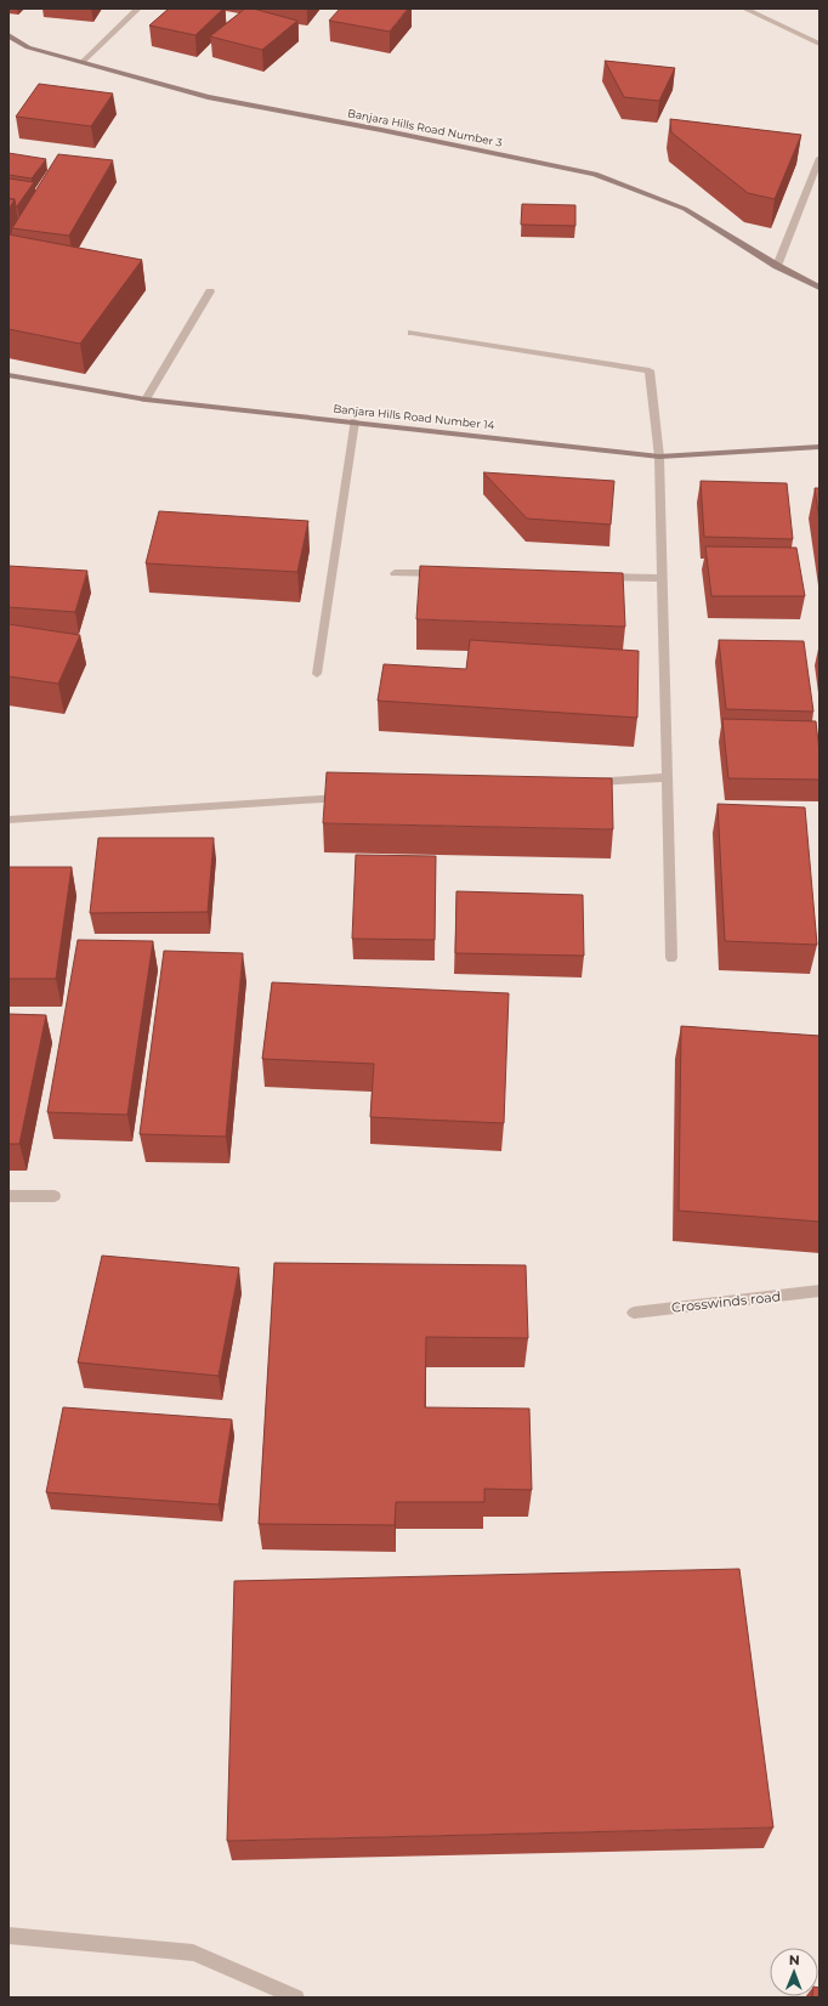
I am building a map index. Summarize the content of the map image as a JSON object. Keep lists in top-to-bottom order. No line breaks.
{"streets":{"street":["Banjara Hills Road Number 3","Banjara Hills Road Number 14","Crosswinds road"]},"north":"top"}
